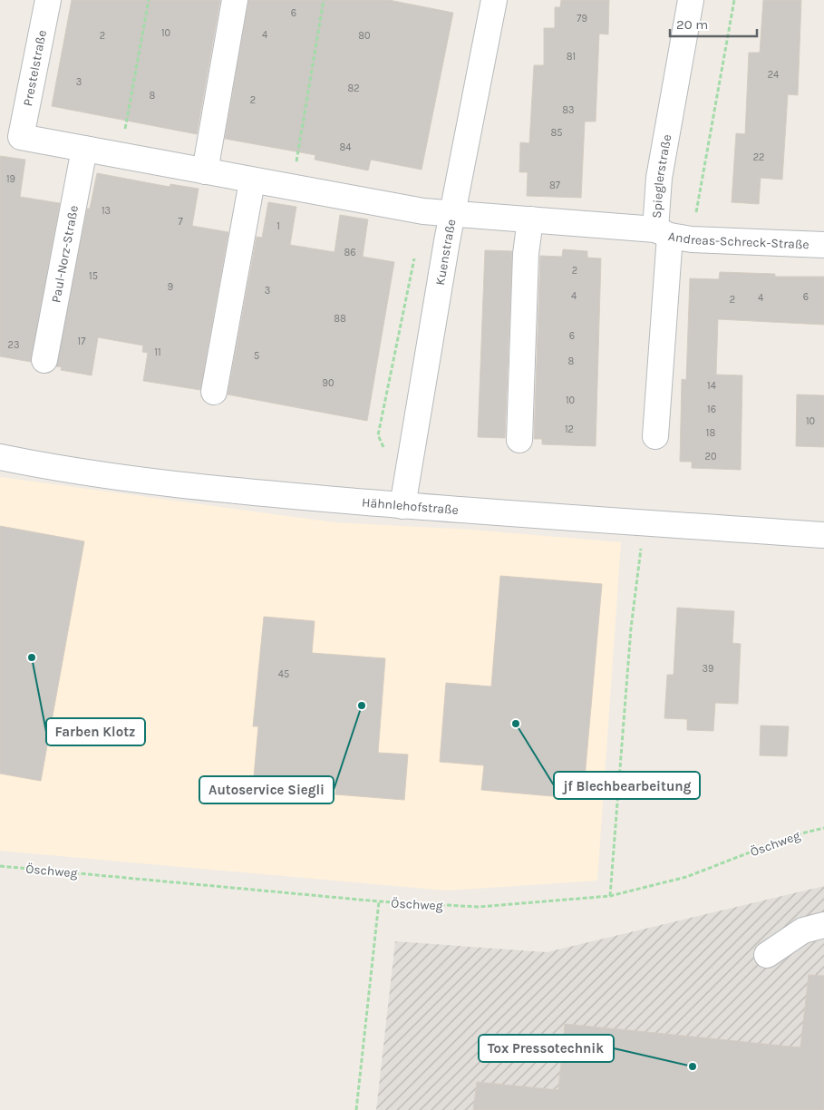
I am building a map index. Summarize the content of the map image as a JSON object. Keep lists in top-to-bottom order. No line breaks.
{"streets":{"street":["Prestelstraße","Spieglerstraße","Andreas-Schreck-Straße","Kuenstraße","Paul-Norz-Straße","Hähnlehofstraße"],"path":["Öschweg"]},"crossings":[["Prestelstraße","Paul-Norz-Straße"],["Spieglerstraße","Andreas-Schreck-Straße"],["Spieglerstraße","Kuenstraße"],["Kuenstraße","Hähnlehofstraße"]],"places":["Farben Klotz","Autoservice Siegli","jf Blechbearbeitung","Tox Pressotechnik"],"house_numbers":["6","79","10","4","2","80","81","24","3","82","8","2","83","85","84","22","19","87","13","7","1","86","2","15","9","3","4","6","4","2","88","6","17","23","11","5","8","90","14","10","16","10","12","18","20","39","45"],"scale_bar":"20 m"}
